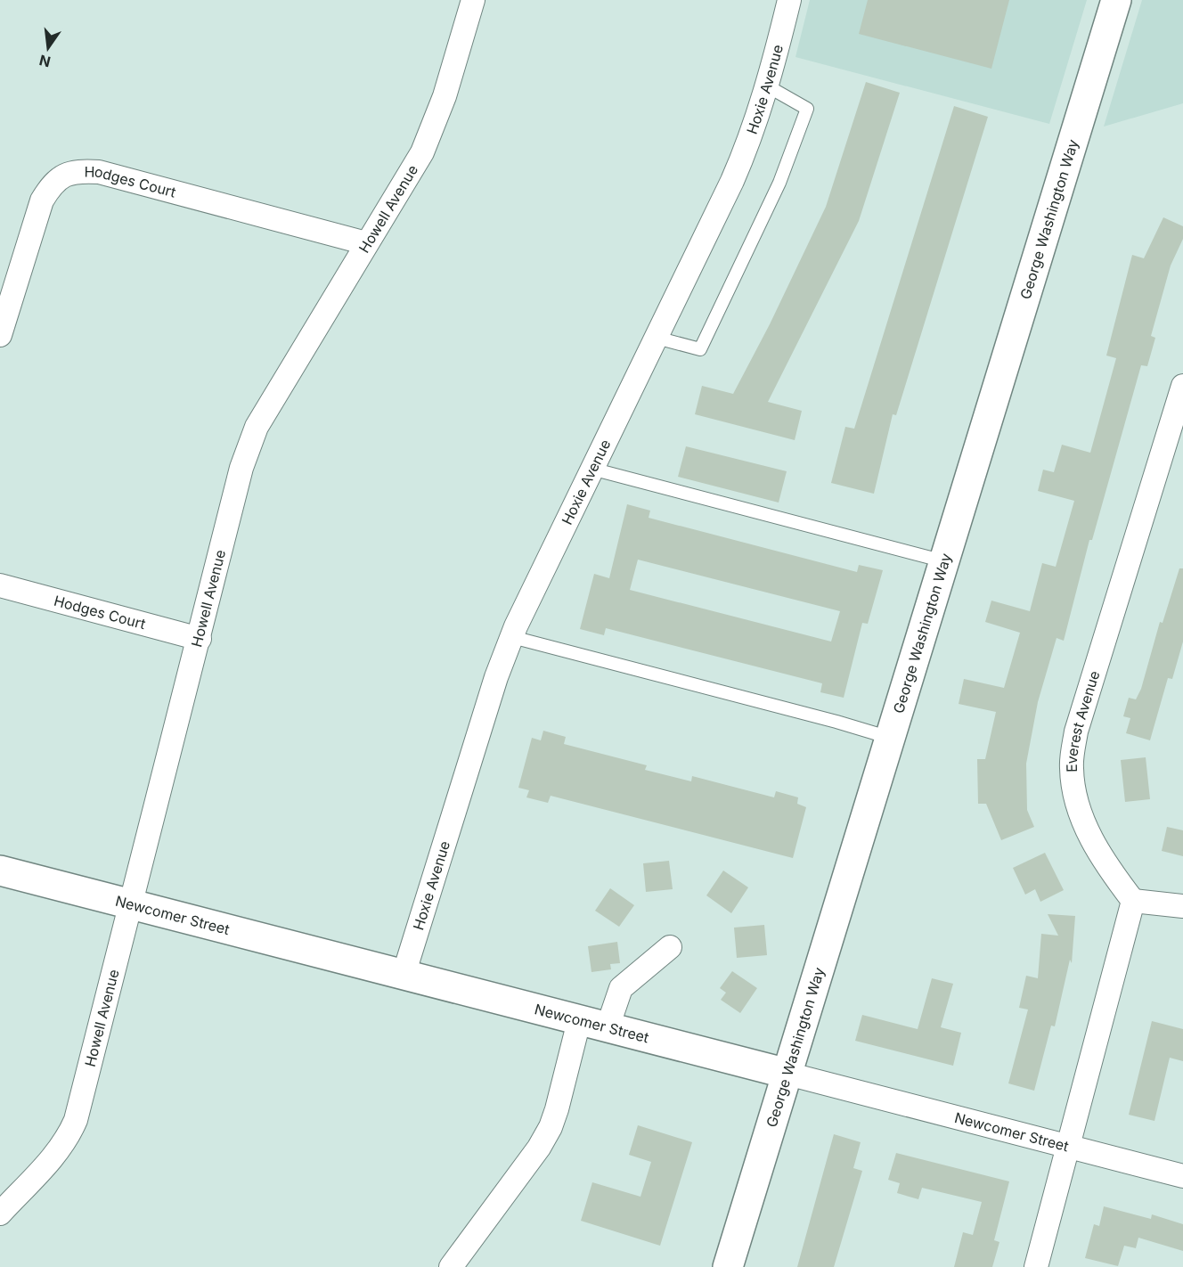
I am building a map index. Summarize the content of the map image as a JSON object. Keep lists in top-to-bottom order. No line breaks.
{"streets":{"main road":["George Washington Way","Newcomer Street"],"street":["Hoxie Avenue","Hodges Court","Howell Avenue","Everest Avenue"]},"crossings":[["Hoxie Avenue","Newcomer Street"],["Hodges Court","Howell Avenue"],["Howell Avenue","Newcomer Street"],["George Washington Way","Newcomer Street"]],"north":"bottom"}
